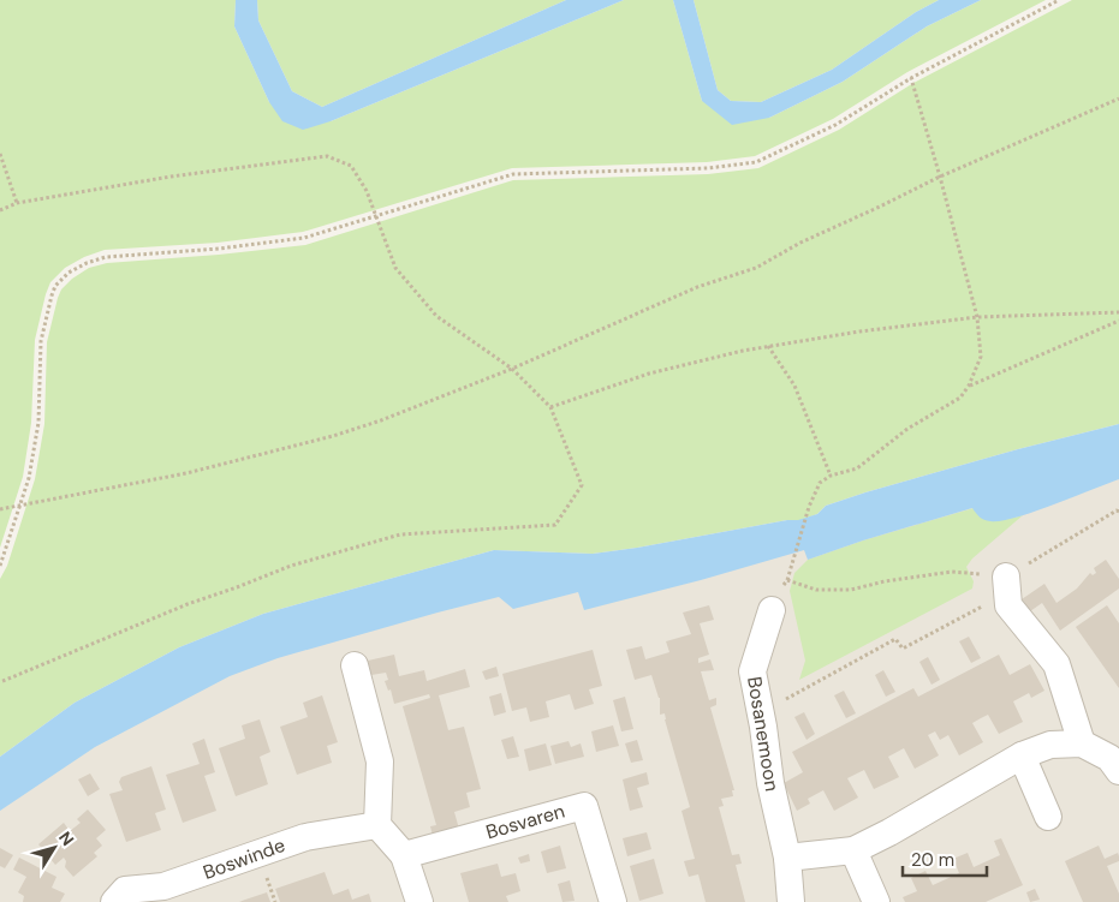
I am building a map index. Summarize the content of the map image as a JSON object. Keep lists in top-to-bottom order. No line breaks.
{"streets":{"street":["Bosanemoon","Bosvaren","Boswinde"]},"scale_bar":"20 m","north":"top right"}
